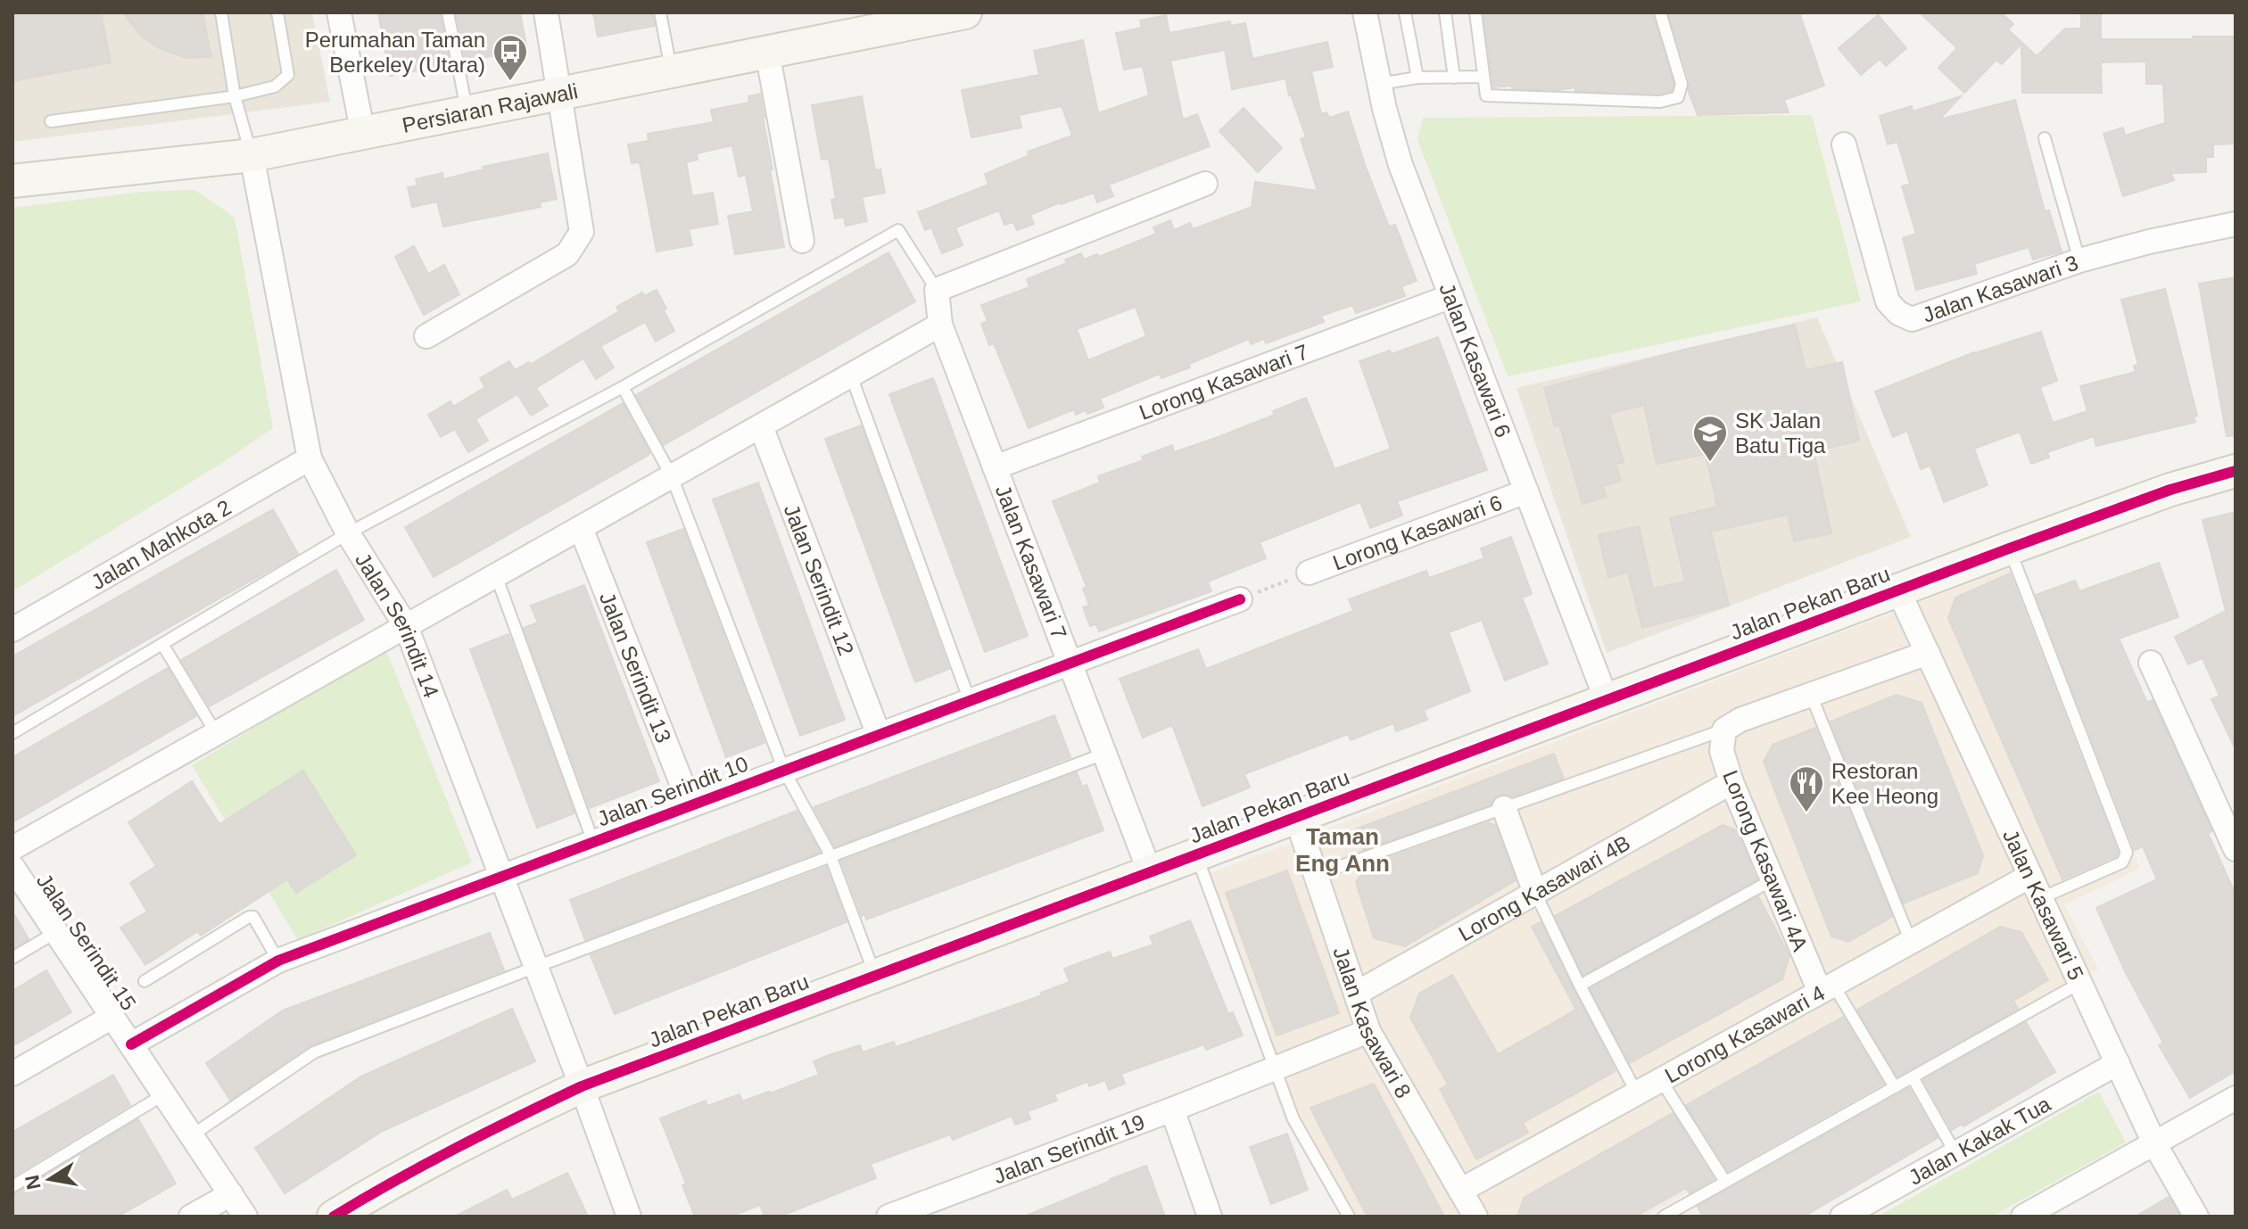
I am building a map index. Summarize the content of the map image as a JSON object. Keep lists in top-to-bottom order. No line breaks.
{"streets":{"street":["Persiaran Rajawali","Jalan Kasawari 3","Jalan Kasawari 6","Lorong Kasawari 7","Lorong Kasawari 6","Jalan Mahkota 2","Jalan Kasawari 7","Jalan Serindit 12","Jalan Pekan Baru","Jalan Serindit 14","Jalan Serindit 13","Jalan Serindit 10","Lorong Kasawari 4A","Lorong Kasawari 4B","Jalan Kasawari 5","Jalan Serindit 15","Jalan Kasawari 8","Lorong Kasawari 4","Jalan Kakak Tua","Jalan Serindit 19"]},"crossings":[["Persiaran Rajawali","Jalan Serindit 14"],["Jalan Kasawari 6","Lorong Kasawari 7"],["Jalan Kasawari 6","Lorong Kasawari 6"],["Jalan Kasawari 6","Jalan Pekan Baru"],["Lorong Kasawari 7","Jalan Kasawari 7"],["Jalan Mahkota 2","Jalan Serindit 14"],["Jalan Kasawari 7","Jalan Pekan Baru"],["Jalan Kasawari 7","Jalan Serindit 10"],["Jalan Serindit 12","Jalan Serindit 10"],["Jalan Pekan Baru","Jalan Serindit 14"],["Jalan Pekan Baru","Jalan Kasawari 5"],["Jalan Pekan Baru","Jalan Kasawari 8"],["Jalan Serindit 14","Jalan Serindit 10"],["Jalan Serindit 13","Jalan Serindit 10"],["Jalan Serindit 10","Jalan Serindit 15"],["Lorong Kasawari 4A","Lorong Kasawari 4B"],["Lorong Kasawari 4A","Lorong Kasawari 4"],["Lorong Kasawari 4B","Jalan Kasawari 8"],["Jalan Kasawari 5","Lorong Kasawari 4"],["Jalan Kasawari 5","Jalan Kakak Tua"],["Jalan Kasawari 8","Lorong Kasawari 4"],["Jalan Kasawari 8","Jalan Serindit 19"]],"districts":["Taman Eng Ann"],"places":{"bus stop":["Perumahan Taman Berkeley (Utara)"],"school or university":["SK Jalan Batu Tiga"],"restaurant":["Restoran Kee Heong"]},"north":"left"}
